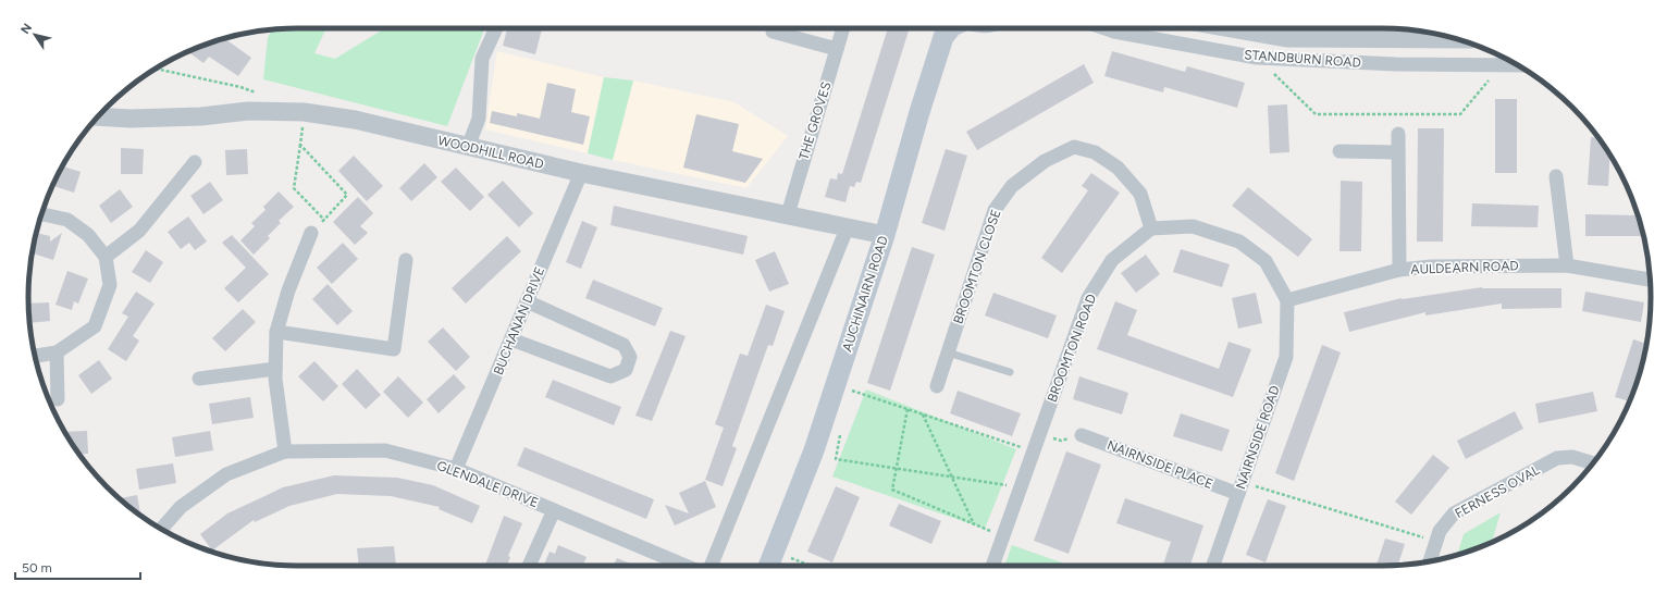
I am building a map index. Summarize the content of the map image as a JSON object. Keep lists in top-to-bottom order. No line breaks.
{"streets":{"main road":["AUCHINAIRN ROAD"],"street":["STANDBURN ROAD","THE GROVES","WOODHILL ROAD","BROOMTON CLOSE","AULDEARN ROAD","BUCHANAN DRIVE","BROOMTON ROAD","NAIRNSIDE ROAD","NAIRNSIDE PLACE","GLENDALE DRIVE","FERNESS OVAL"]},"crossings":[["THE GROVES","WOODHILL ROAD"],["WOODHILL ROAD","AUCHINAIRN ROAD"],["WOODHILL ROAD","BUCHANAN DRIVE"],["BROOMTON CLOSE","BROOMTON ROAD"],["AULDEARN ROAD","NAIRNSIDE ROAD"],["BUCHANAN DRIVE","GLENDALE DRIVE"],["NAIRNSIDE ROAD","NAIRNSIDE PLACE"]],"scale_bar":"50 m","north":"top left"}
